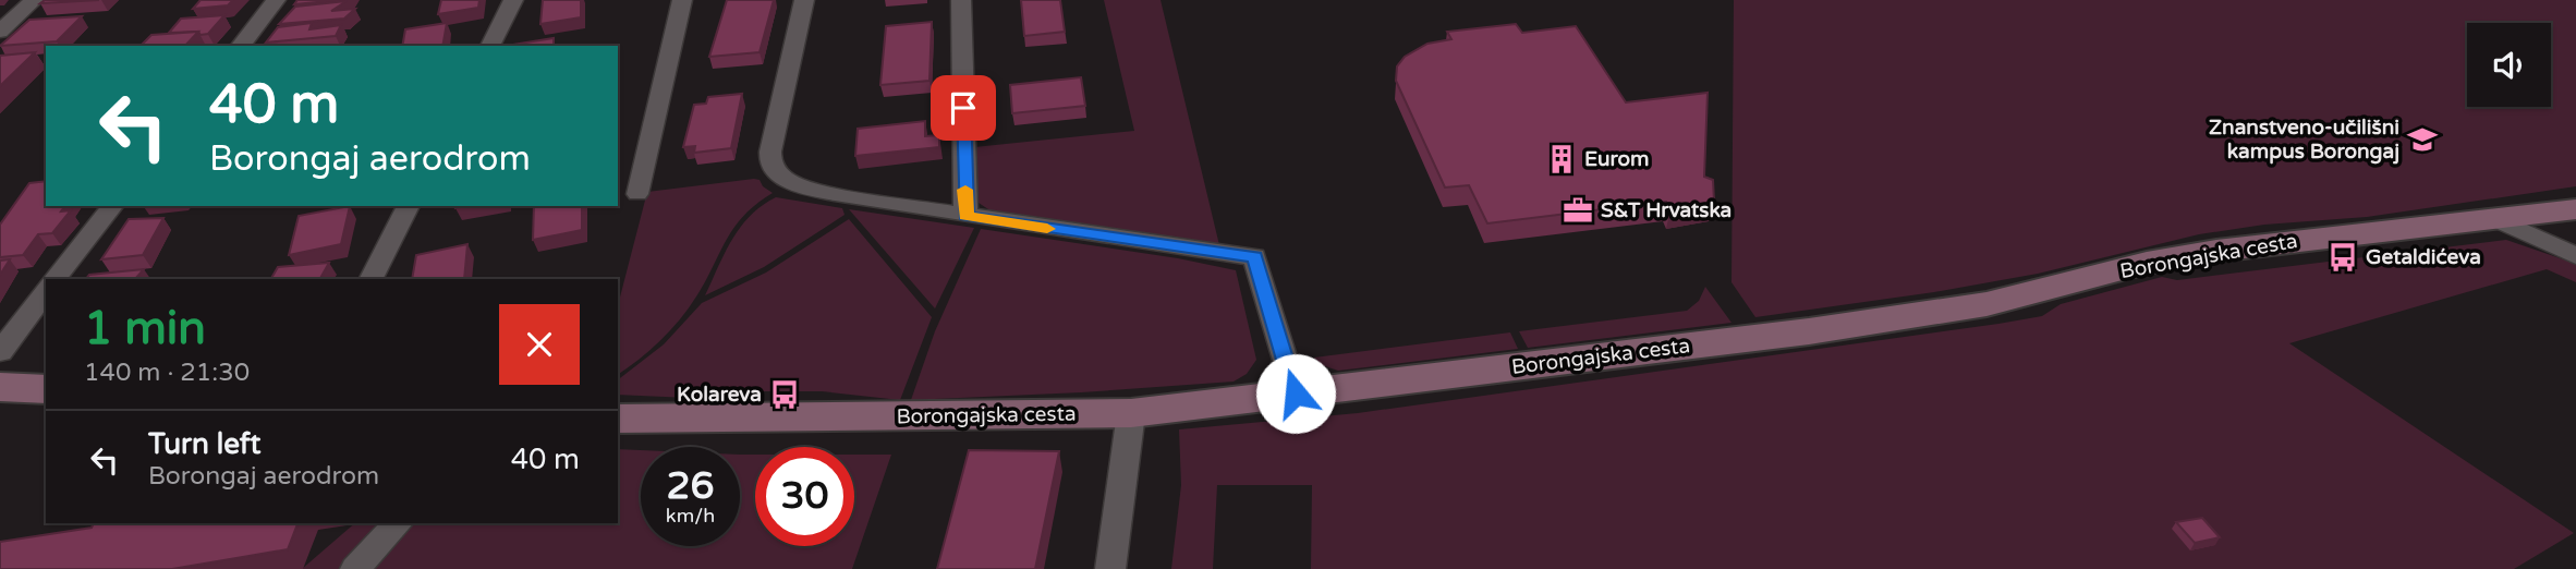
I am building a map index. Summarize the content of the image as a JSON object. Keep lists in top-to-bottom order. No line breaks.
{"streets":{"street":["Borongajska cesta"]},"places":{"school or university":["Znanstveno-učilišni kampus Borongaj"],"building":["Eurom"],"office":["S&T Hrvatska"],"bus stop":["Getaldićeva","Kolareva"]},"page":{"turn":["40 m","Borongaj aerodrom"],"heading":["1 min","140 m · 21:30"],"list":[{"name":"Turn left","note":"Borongaj aerodrom","value":"40 m"}],"speed":"26 km/h","limit":"30"}}
